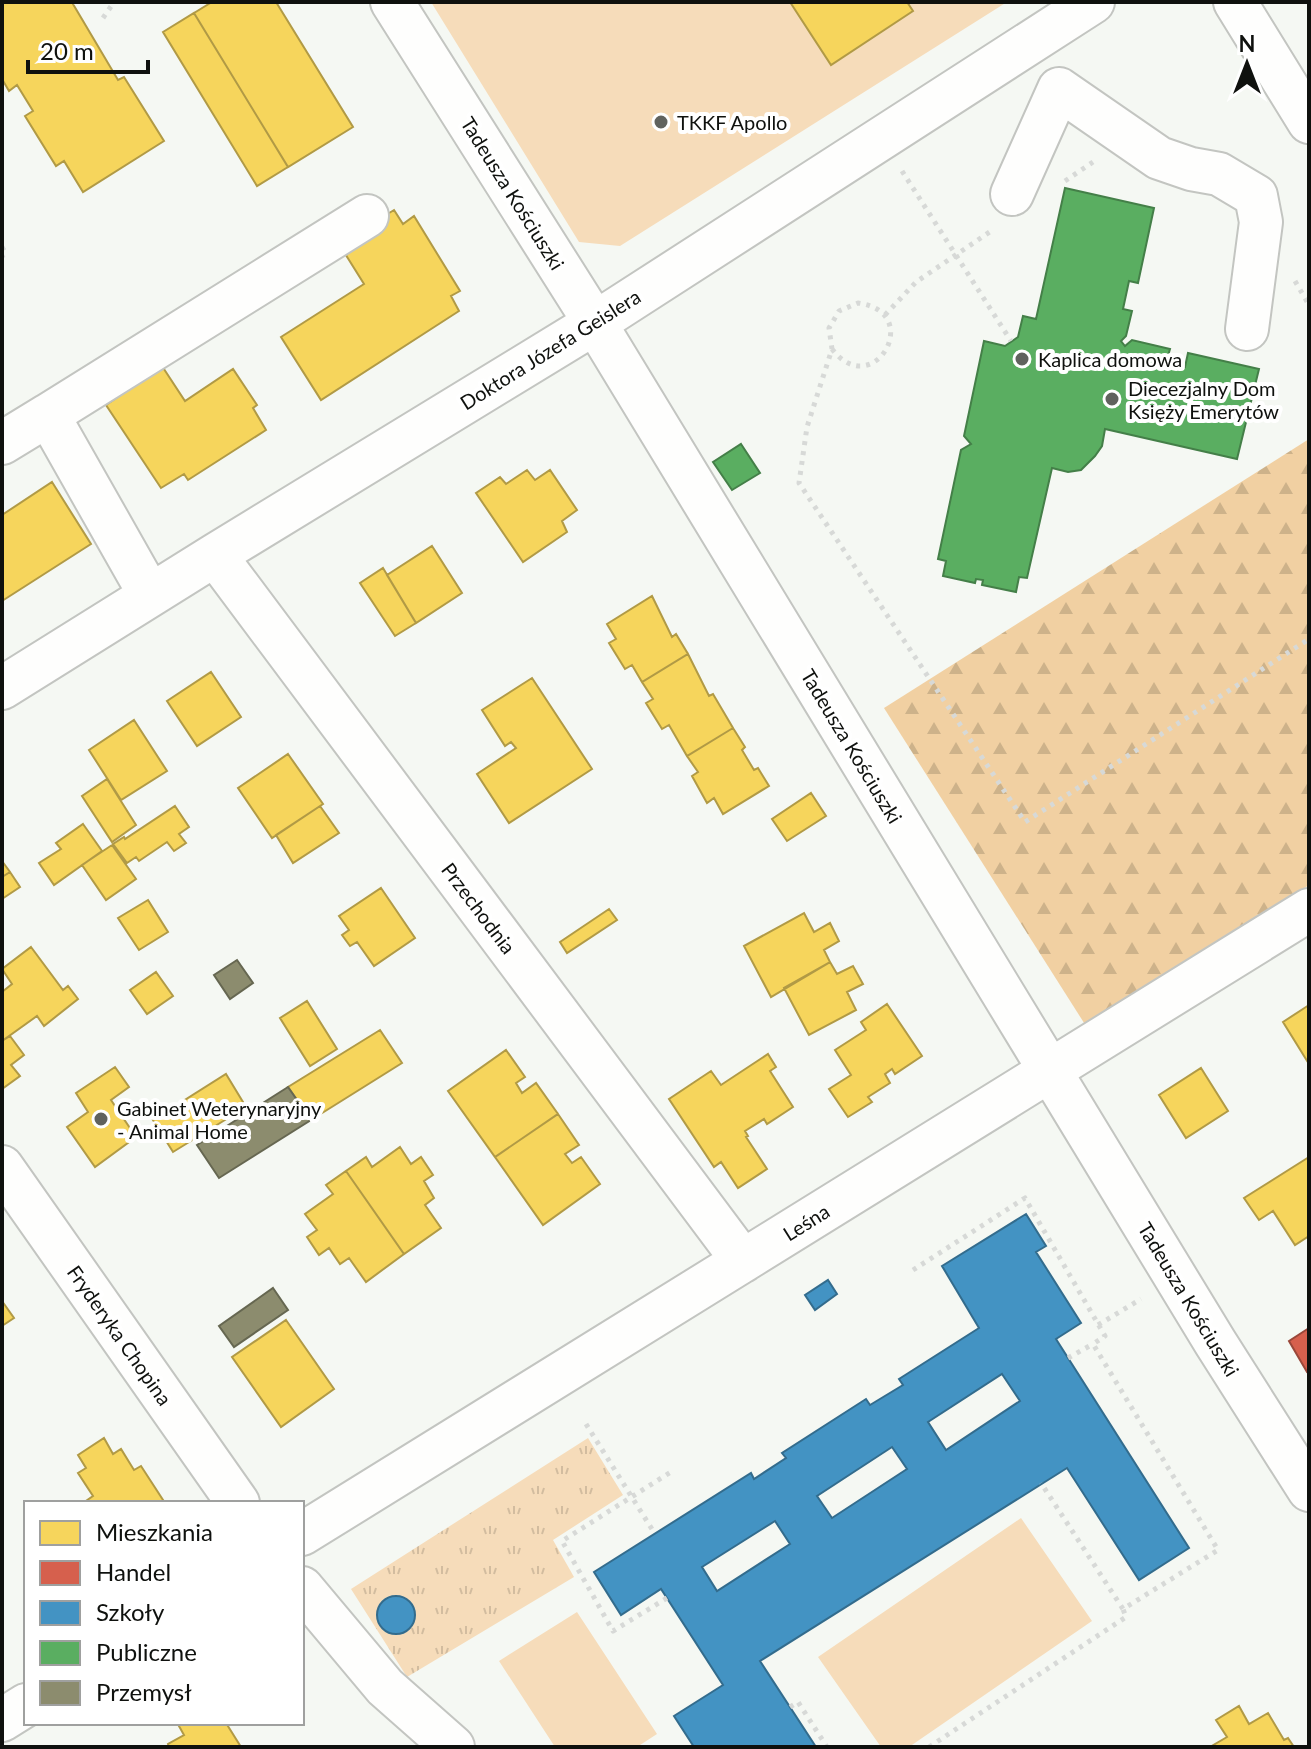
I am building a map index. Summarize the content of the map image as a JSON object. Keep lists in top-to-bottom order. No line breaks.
{"streets":{"street":["Tadeusza Kościuszki","Doktora Józefa Geislera","Przechodnia","Leśna","Fryderyka Chopina"]},"crossings":[["Tadeusza Kościuszki","Doktora Józefa Geislera"],["Tadeusza Kościuszki","Leśna"],["Doktora Józefa Geislera","Przechodnia"],["Przechodnia","Leśna"]],"places":["TKKF Apollo","Kaplica domowa","Diecezjalny Dom Księży Emerytów","Gabinet Weterynaryjny - Animal Home"],"legend":["Mieszkania","Handel","Szkoły","Publiczne","Przemysł"],"scale_bar":"20 m","north":"top"}
